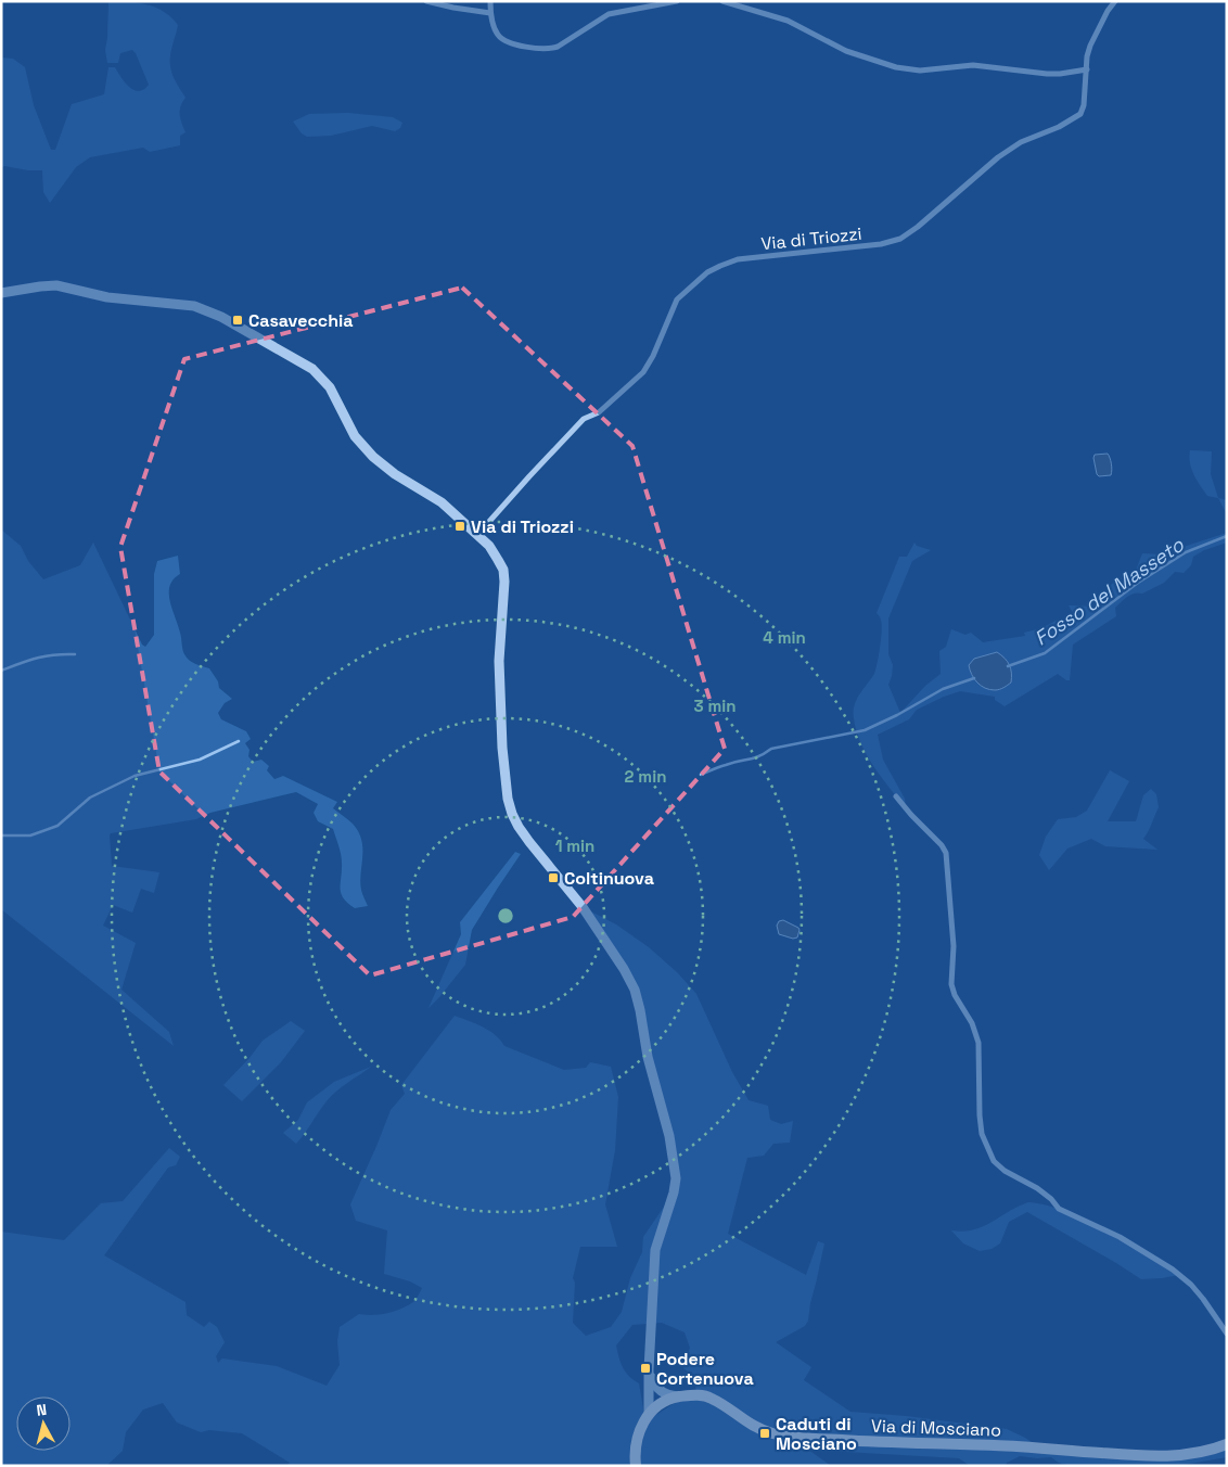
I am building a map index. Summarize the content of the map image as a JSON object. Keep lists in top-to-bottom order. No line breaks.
{"streets":{"main road":["Via di Mosciano"],"street":["Via di Triozzi"]},"water":["Fosso del Masseto"],"places":{"transit":["Casavecchia","Via di Triozzi","Coltinuova","Podere Cortenuova","Caduti di Mosciano"]},"north":"top","rings":["4 min","3 min","2 min","1 min"]}
